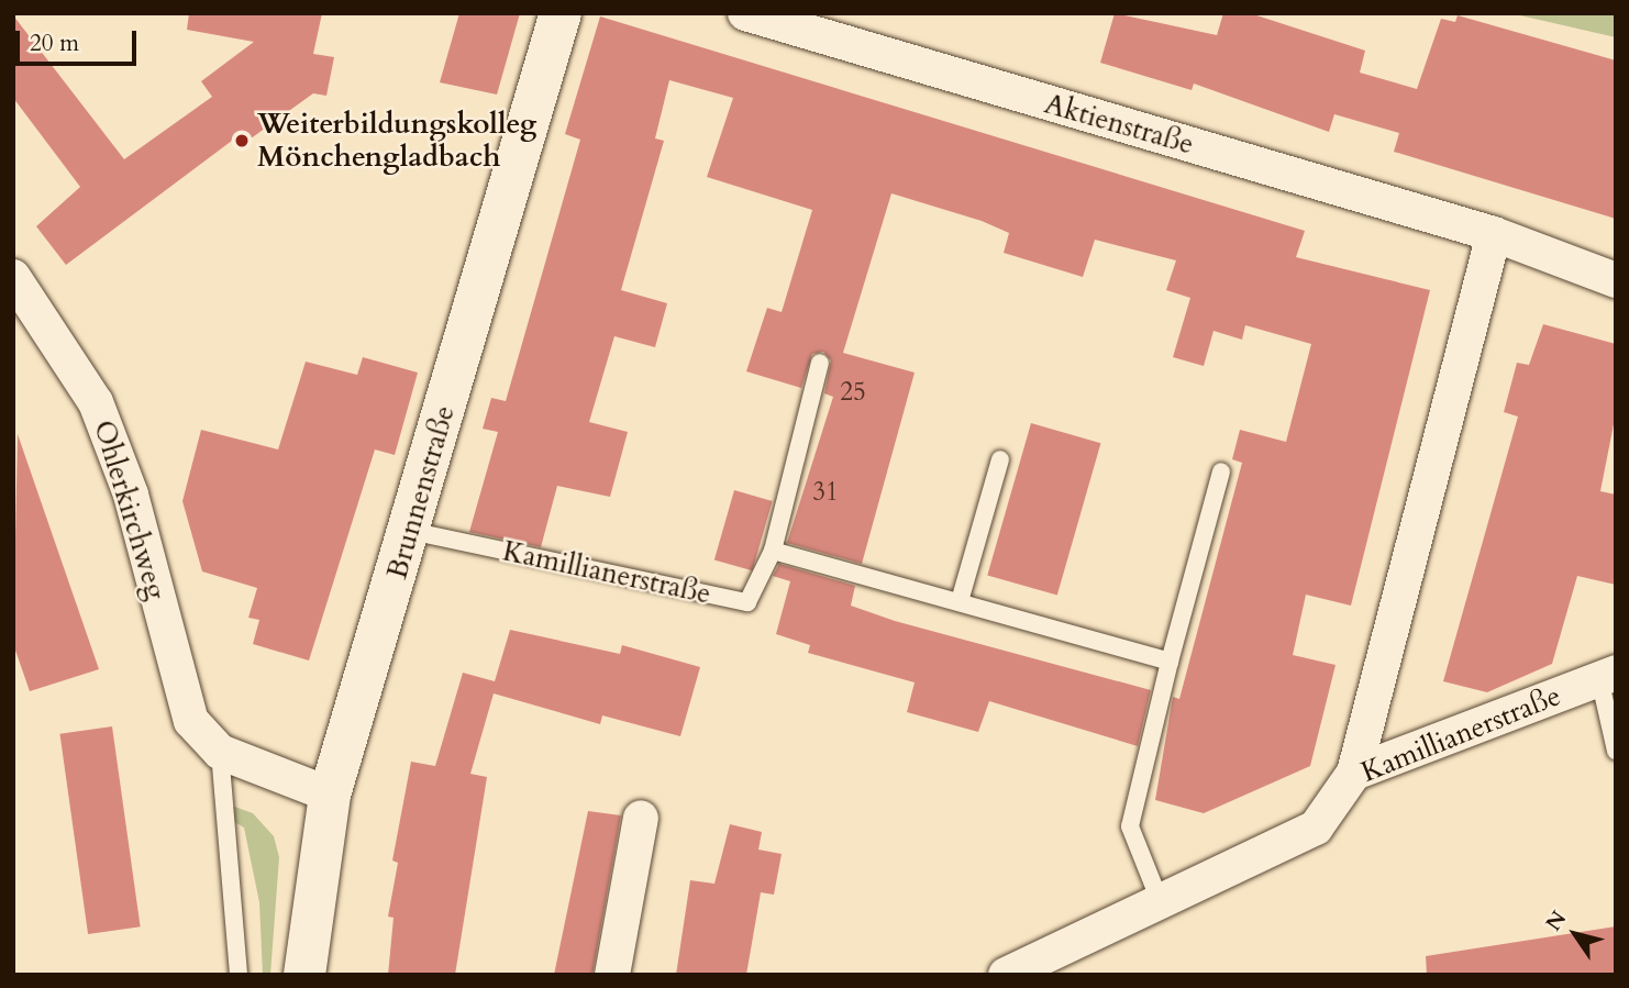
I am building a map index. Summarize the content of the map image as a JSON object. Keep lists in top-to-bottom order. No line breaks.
{"streets":{"street":["Aktienstraße","Brunnenstraße","Ohlerkirchweg","Kamillianerstraße"]},"crossings":[["Brunnenstraße","Ohlerkirchweg"],["Brunnenstraße","Kamillianerstraße"]],"places":["Weiterbildungskolleg Mönchengladbach"],"house_numbers":["25","31"],"scale_bar":"20 m","north":"top left"}
